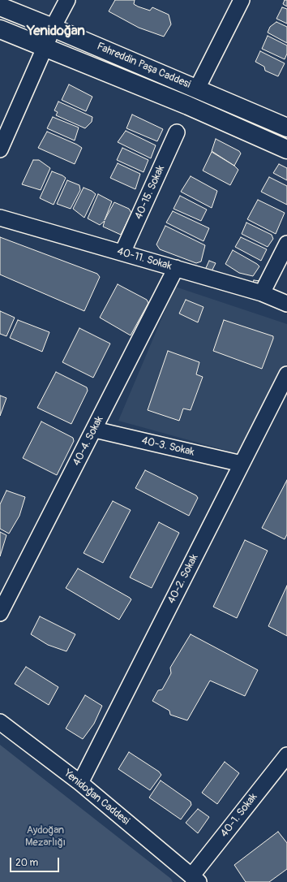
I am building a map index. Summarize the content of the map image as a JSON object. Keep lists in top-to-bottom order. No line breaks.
{"streets":{"main road":["Fahreddin Paşa Caddesi"],"street":["40-15. Sokak","40-11. Sokak","40-4. Sokak","40-3. Sokak","40-2. Sokak","Yenidoğan Caddesi","40-1. Sokak"]},"crossings":[["40-15. Sokak","40-11. Sokak"],["40-11. Sokak","40-4. Sokak"],["40-4. Sokak","40-3. Sokak"],["40-3. Sokak","40-2. Sokak"],["40-2. Sokak","Yenidoğan Caddesi"],["Yenidoğan Caddesi","40-1. Sokak"]],"districts":["Yenidoğan"],"parks":["Aydoğan Mezarlığı"],"scale_bar":"20 m"}
